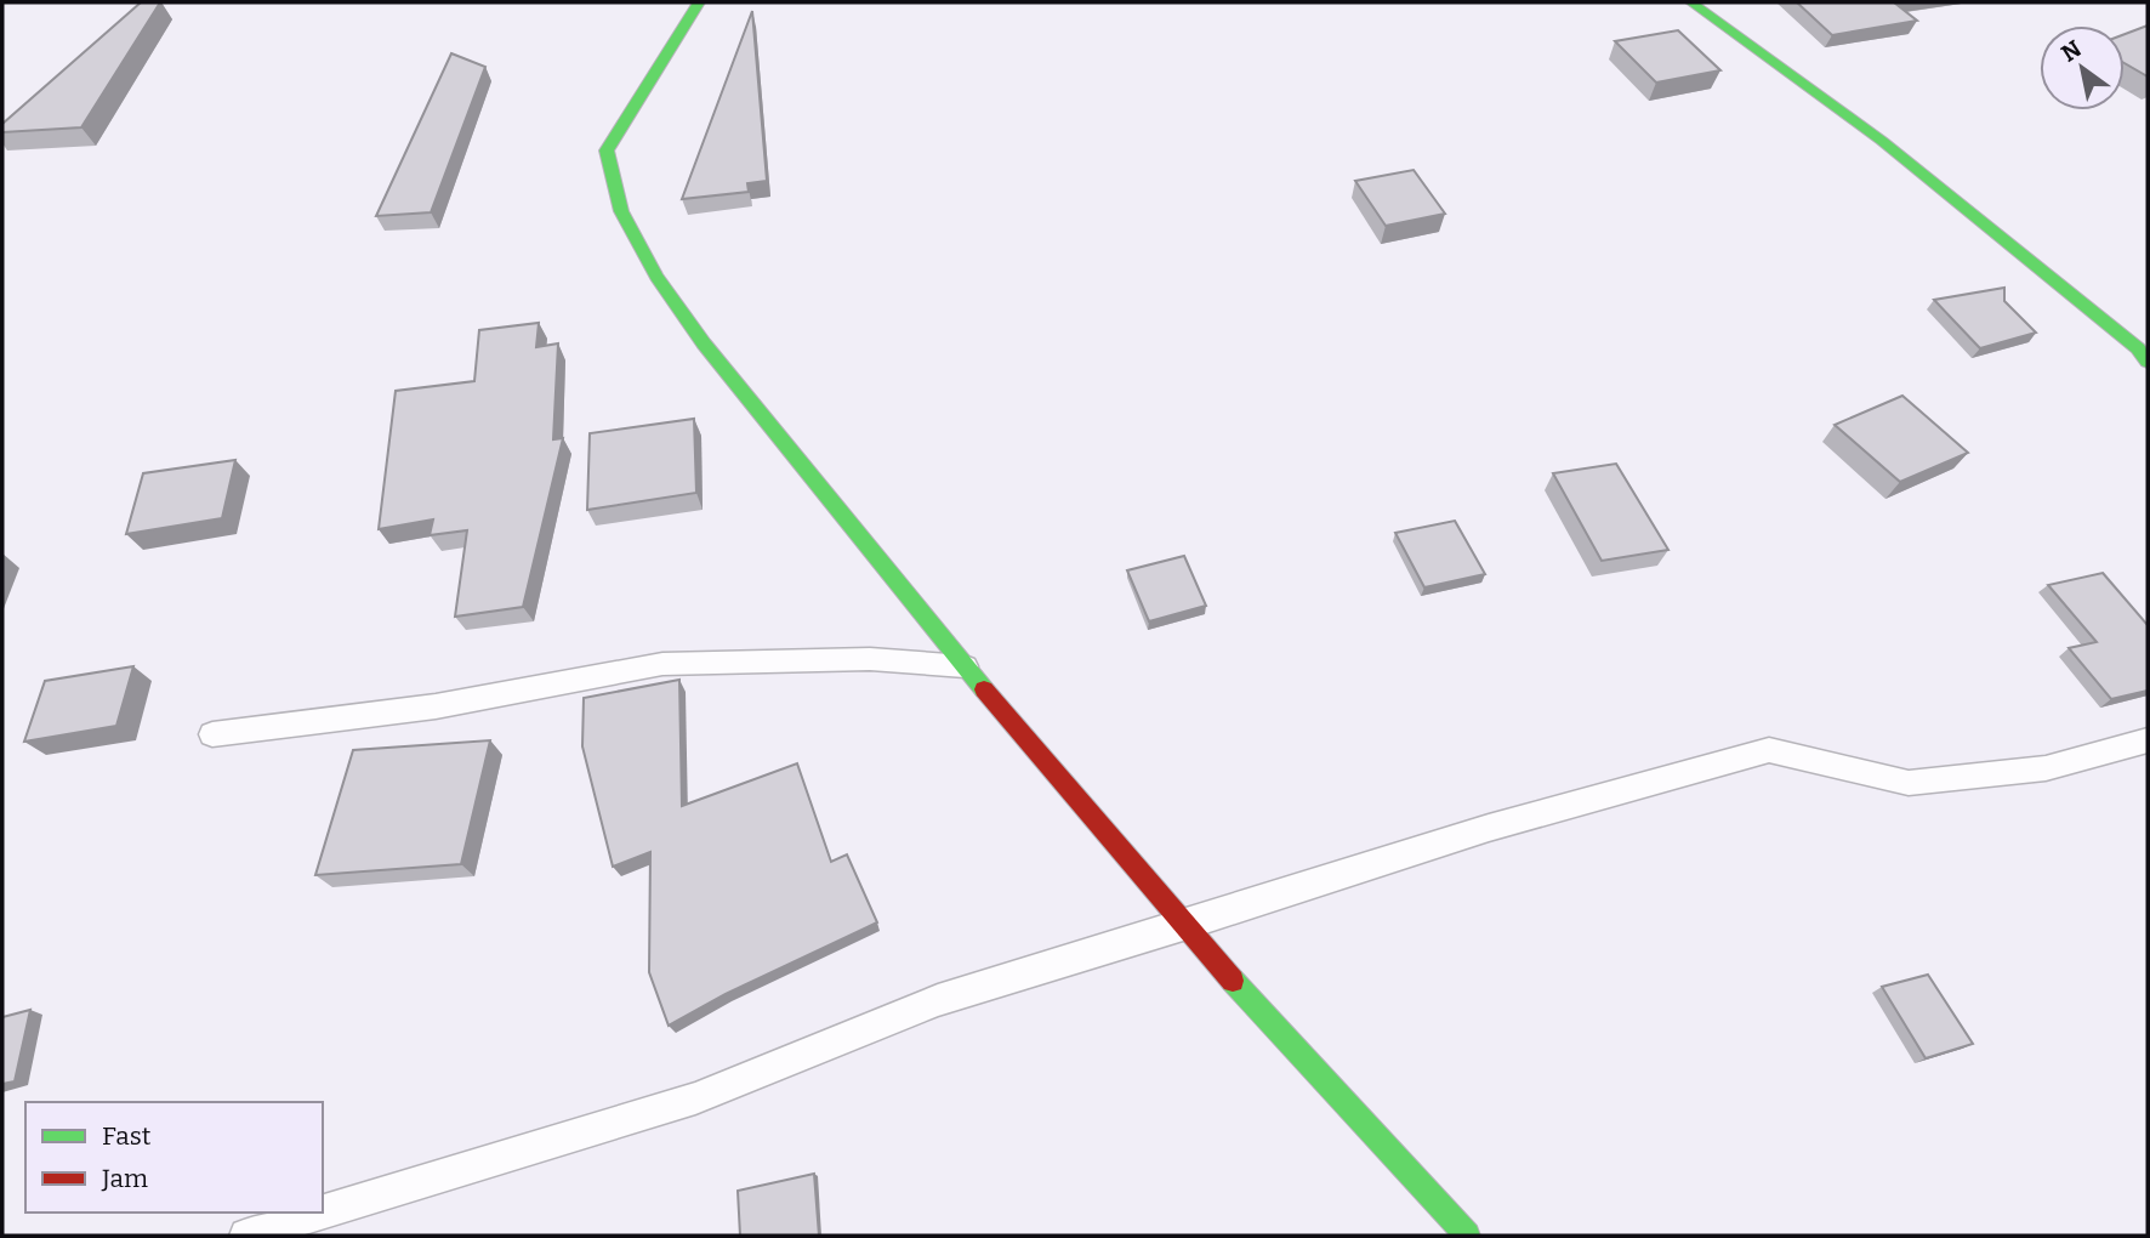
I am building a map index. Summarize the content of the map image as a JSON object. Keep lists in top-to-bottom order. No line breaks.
{"legend":["Fast","Jam"],"north":"top left"}
